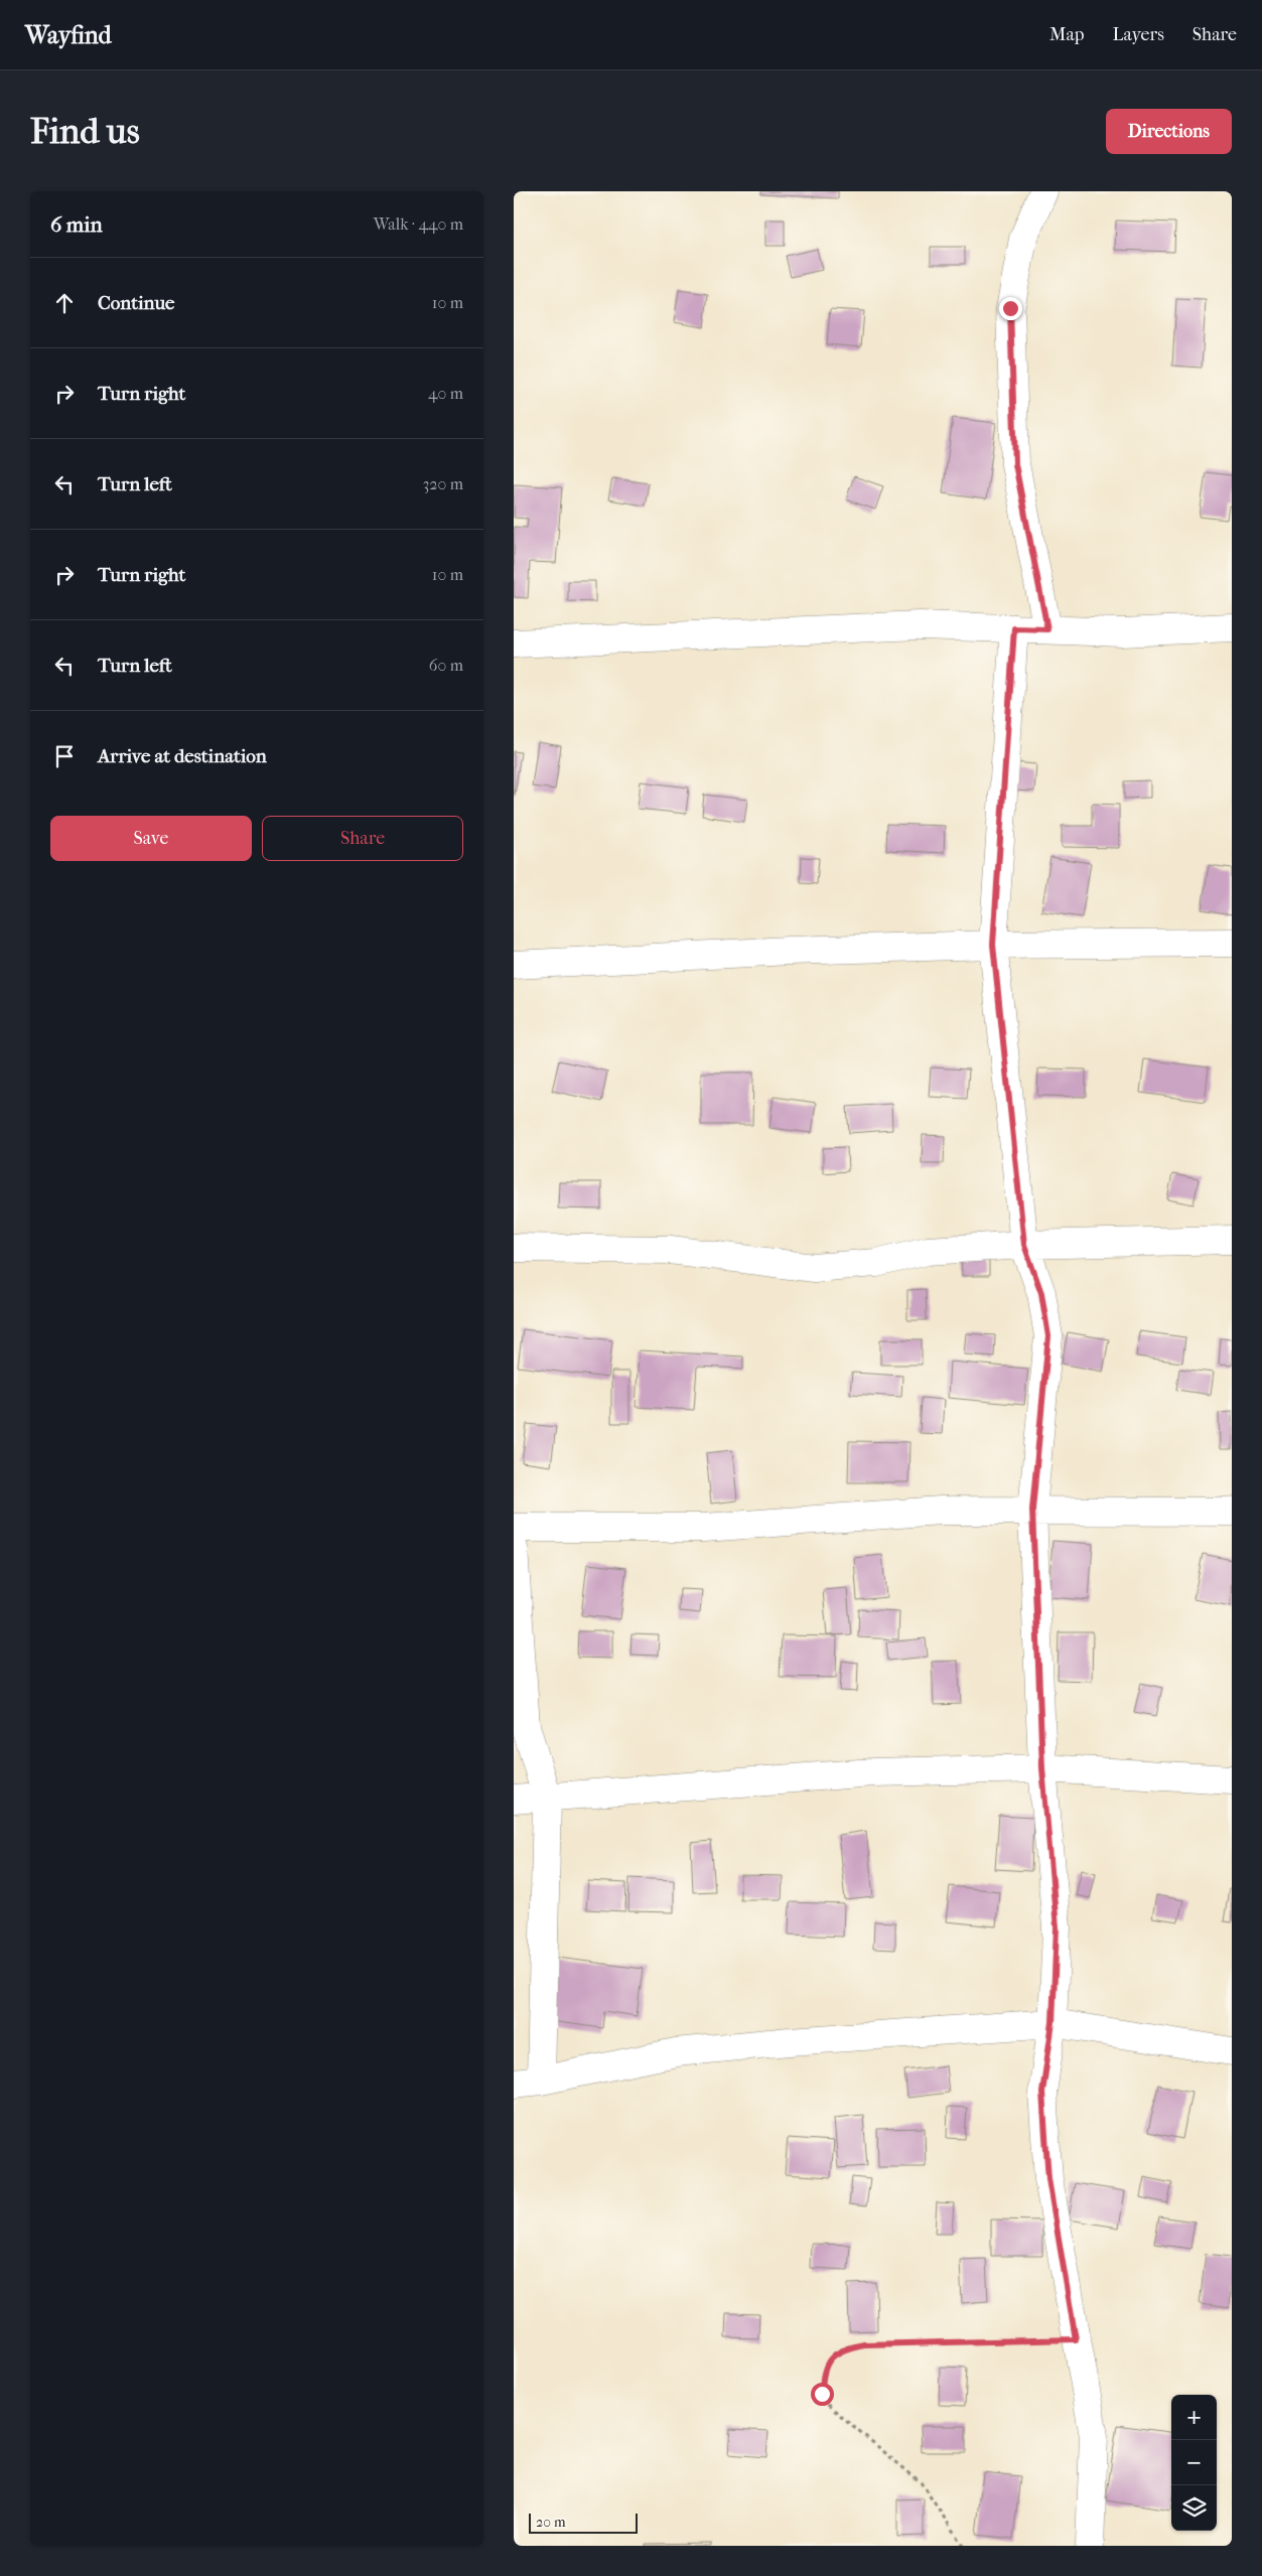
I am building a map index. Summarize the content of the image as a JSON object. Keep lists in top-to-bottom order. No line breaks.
{"scale_bar":"20 m","page":{"header":"Wayfind","nav":["Map","Layers","Share"],"buttons":["Directions",["Save","Share"]],"title":"Find us","heading":["6 min","Walk · 440 m"],"list":[["Continue","10 m"],["Turn right","40 m"],["Turn left","320 m"],["Turn right","10 m"],["Turn left","60 m"],"Arrive at destination"],"map_buttons":["+","−"],"scale":"20 m"}}
